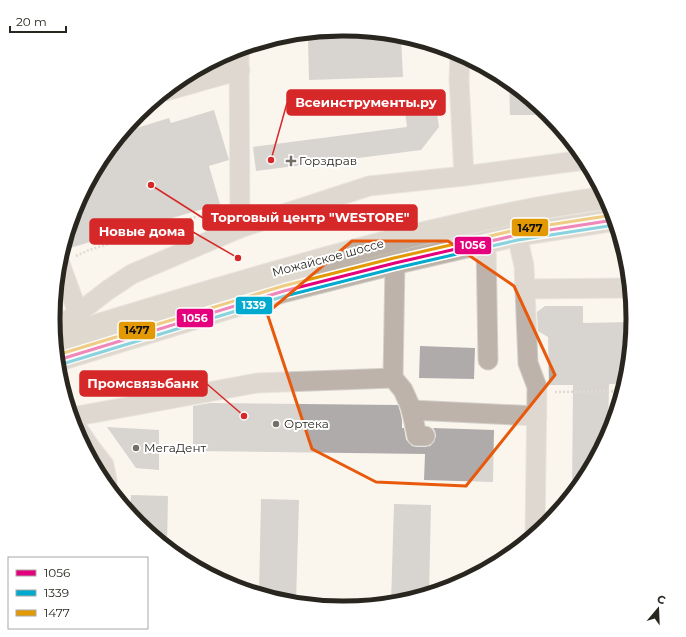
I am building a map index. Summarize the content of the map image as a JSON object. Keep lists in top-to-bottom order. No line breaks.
{"streets":{"main road":["Можайское шоссе"]},"places":{"other":["Всеинструменты.ру","Торговый центр \"WESTORE\"","Новые дома","Промсвязьбанк","Ортека","МегаДент"],"health":["Горздрав"]},"lines":["transit line 1477","transit line 1056","transit line 1339"],"legend":["1056","1339","1477"],"scale_bar":"20 m","north":"top"}
